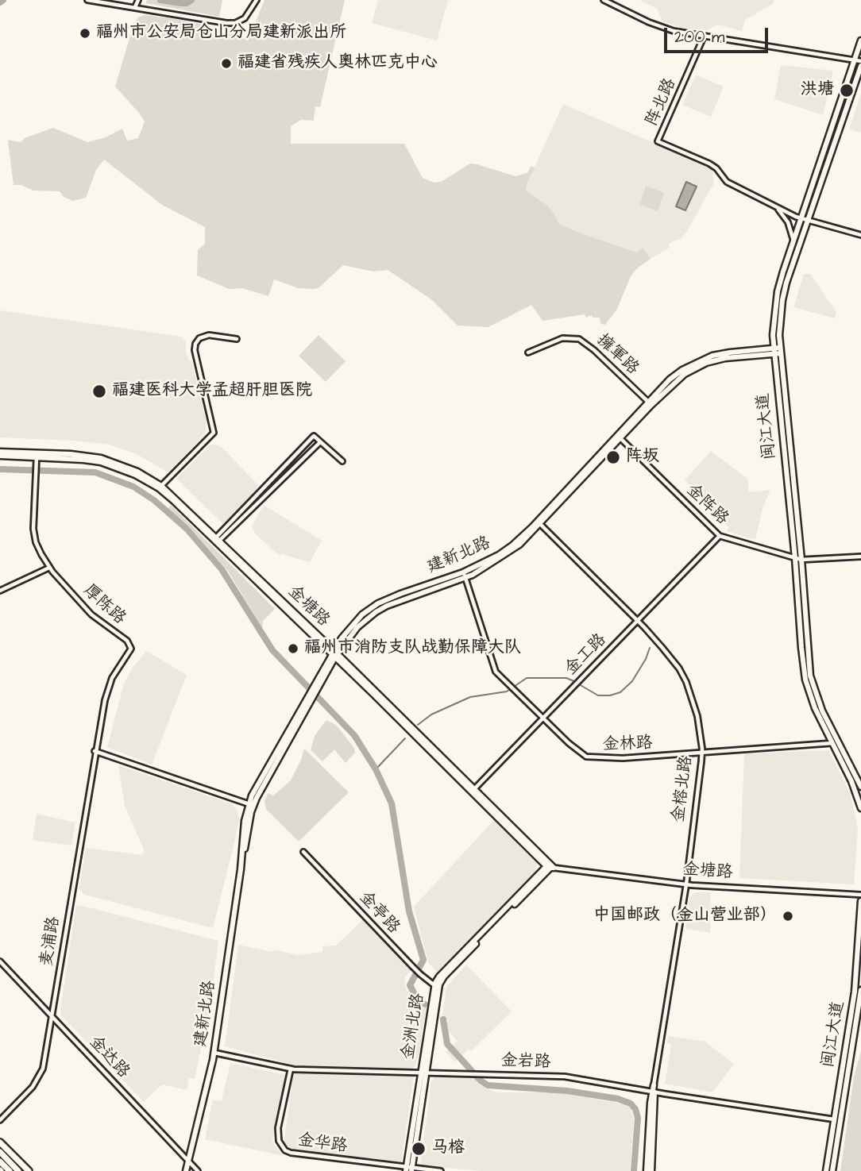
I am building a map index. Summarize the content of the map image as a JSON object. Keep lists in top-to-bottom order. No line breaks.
{"streets":{"main road":["闽江大道","建新北路","金塘路","金榕北路","金洲北路"],"street":["阵北路","擁軍路","金阵路","厚陈路","金工路","金林路","金亭路","麦浦路","金达路","金岩路","金华路"]},"crossings":[["阵北路","闽江大道"],["擁軍路","建新北路"],["闽江大道","金阵路"],["闽江大道","建新北路"],["闽江大道","金林路"],["闽江大道","金岩路"],["金阵路","建新北路"],["金阵路","金工路"],["建新北路","金塘路"],["建新北路","金林路"],["建新北路","金榕北路"],["建新北路","金达路"],["建新北路","金岩路"],["厚陈路","金塘路"],["厚陈路","麦浦路"],["金塘路","金工路"],["金塘路","金榕北路"],["金塘路","金洲北路"],["金工路","金林路"],["金工路","金榕北路"],["金林路","金榕北路"],["金榕北路","金岩路"],["金亭路","金洲北路"],["麦浦路","金达路"],["金洲北路","金岩路"],["金洲北路","金华路"],["金岩路","金华路"]],"places":["福州市公安局仓山分局建新派出所","福建省残疾人奥林匹克中心","洪塘","福建医科大学孟超肝胆医院","阵坂","福州市消防支队战勤保障大队","中国邮政（金山营业部）","马榕"],"scale_bar":"200 m"}
